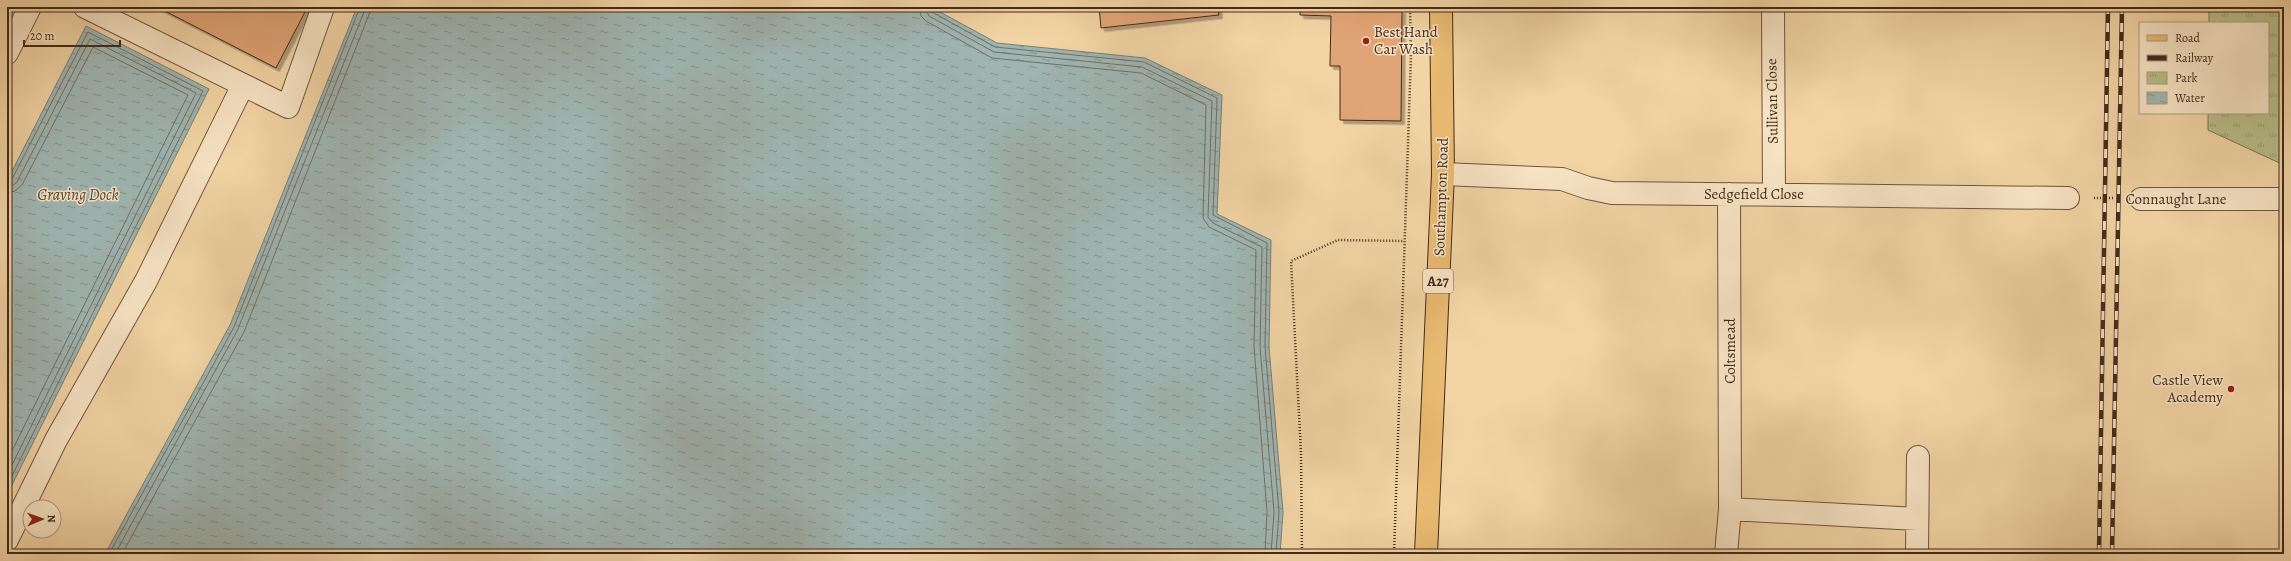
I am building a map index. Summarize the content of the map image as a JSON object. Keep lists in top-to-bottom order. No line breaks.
{"streets":{"main road":["Southampton Road","A27"],"street":["Sullivan Close","Sedgefield Close","Connaught Lane","Coltsmead"]},"crossings":[["Sullivan Close","Sedgefield Close"],["Sedgefield Close","Southampton Road"],["Sedgefield Close","Connaught Lane"],["Sedgefield Close","Coltsmead"]],"water":["Graving Dock"],"places":["Best Hand Car Wash","Castle View Academy"],"legend":["Road","Railway","Park","Water"],"scale_bar":"20 m","north":"right"}
